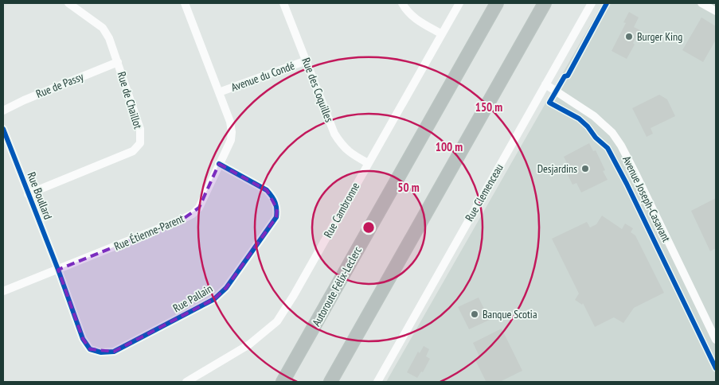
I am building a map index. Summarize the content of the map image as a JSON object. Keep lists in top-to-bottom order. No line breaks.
{"streets":{"highway":["Autoroute Félix-Leclerc"],"street":["Avenue du Condé","Rue de Passy","Rue des Coquilles","Rue de Chaillot","Rue Clemenceau","Rue Boullard","Avenue Joseph-Casavant","Rue Cambronne","Rue Étienne-Parent","Rue Pallain"]},"crossings":[["Avenue du Condé","Rue des Coquilles"],["Avenue du Condé","Rue Étienne-Parent"],["Rue de Passy","Rue de Chaillot"],["Rue des Coquilles","Rue Cambronne"],["Rue de Chaillot","Rue Boullard"],["Rue Clemenceau","Avenue Joseph-Casavant"],["Rue Boullard","Rue Étienne-Parent"],["Rue Boullard","Rue Pallain"],["Rue Étienne-Parent","Rue Pallain"]],"places":["Burger King","Desjardins","Banque Scotia"],"rings":["150 m","100 m","50 m"]}
